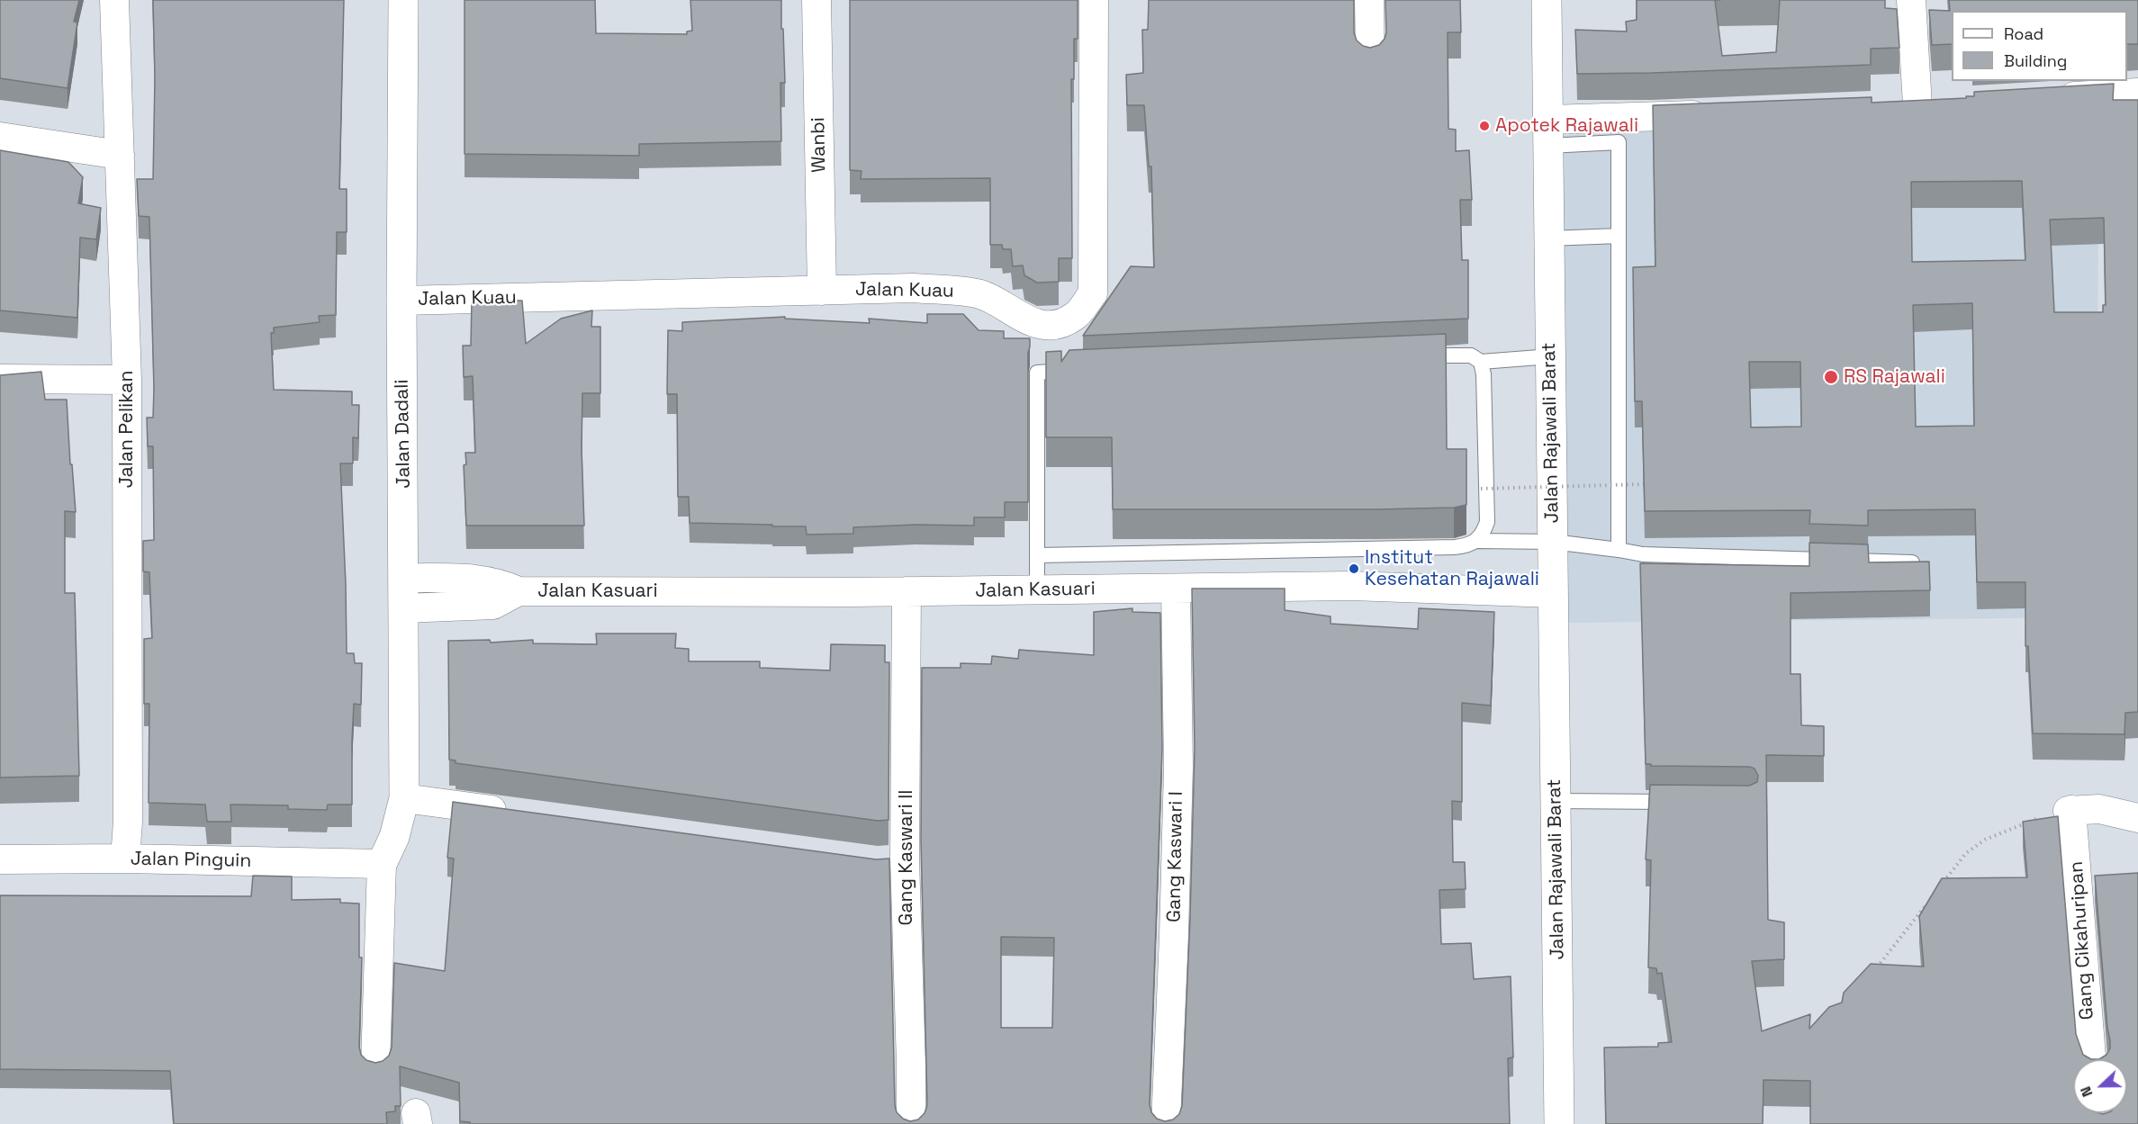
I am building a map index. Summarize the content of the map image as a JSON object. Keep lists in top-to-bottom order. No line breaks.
{"streets":{"main road":["Jalan Rajawali Barat","Jalan Dadali"],"street":["Wanbi","Jalan Kuau","Jalan Pelikan","Jalan Kasuari","Gang Kaswari I","Gang Kaswari II","Jalan Pinguin","Gang Cikahuripan"]},"crossings":[["Wanbi","Jalan Kuau"],["Jalan Kuau","Jalan Dadali"],["Jalan Pelikan","Jalan Pinguin"],["Jalan Rajawali Barat","Jalan Kasuari"],["Jalan Dadali","Jalan Kasuari"],["Jalan Dadali","Jalan Pinguin"],["Jalan Kasuari","Gang Kaswari I"],["Jalan Kasuari","Gang Kaswari II"]],"places":["Apotek Rajawali","RS Rajawali","Institut Kesehatan Rajawali"],"legend":["Road","Building"],"north":"left"}
